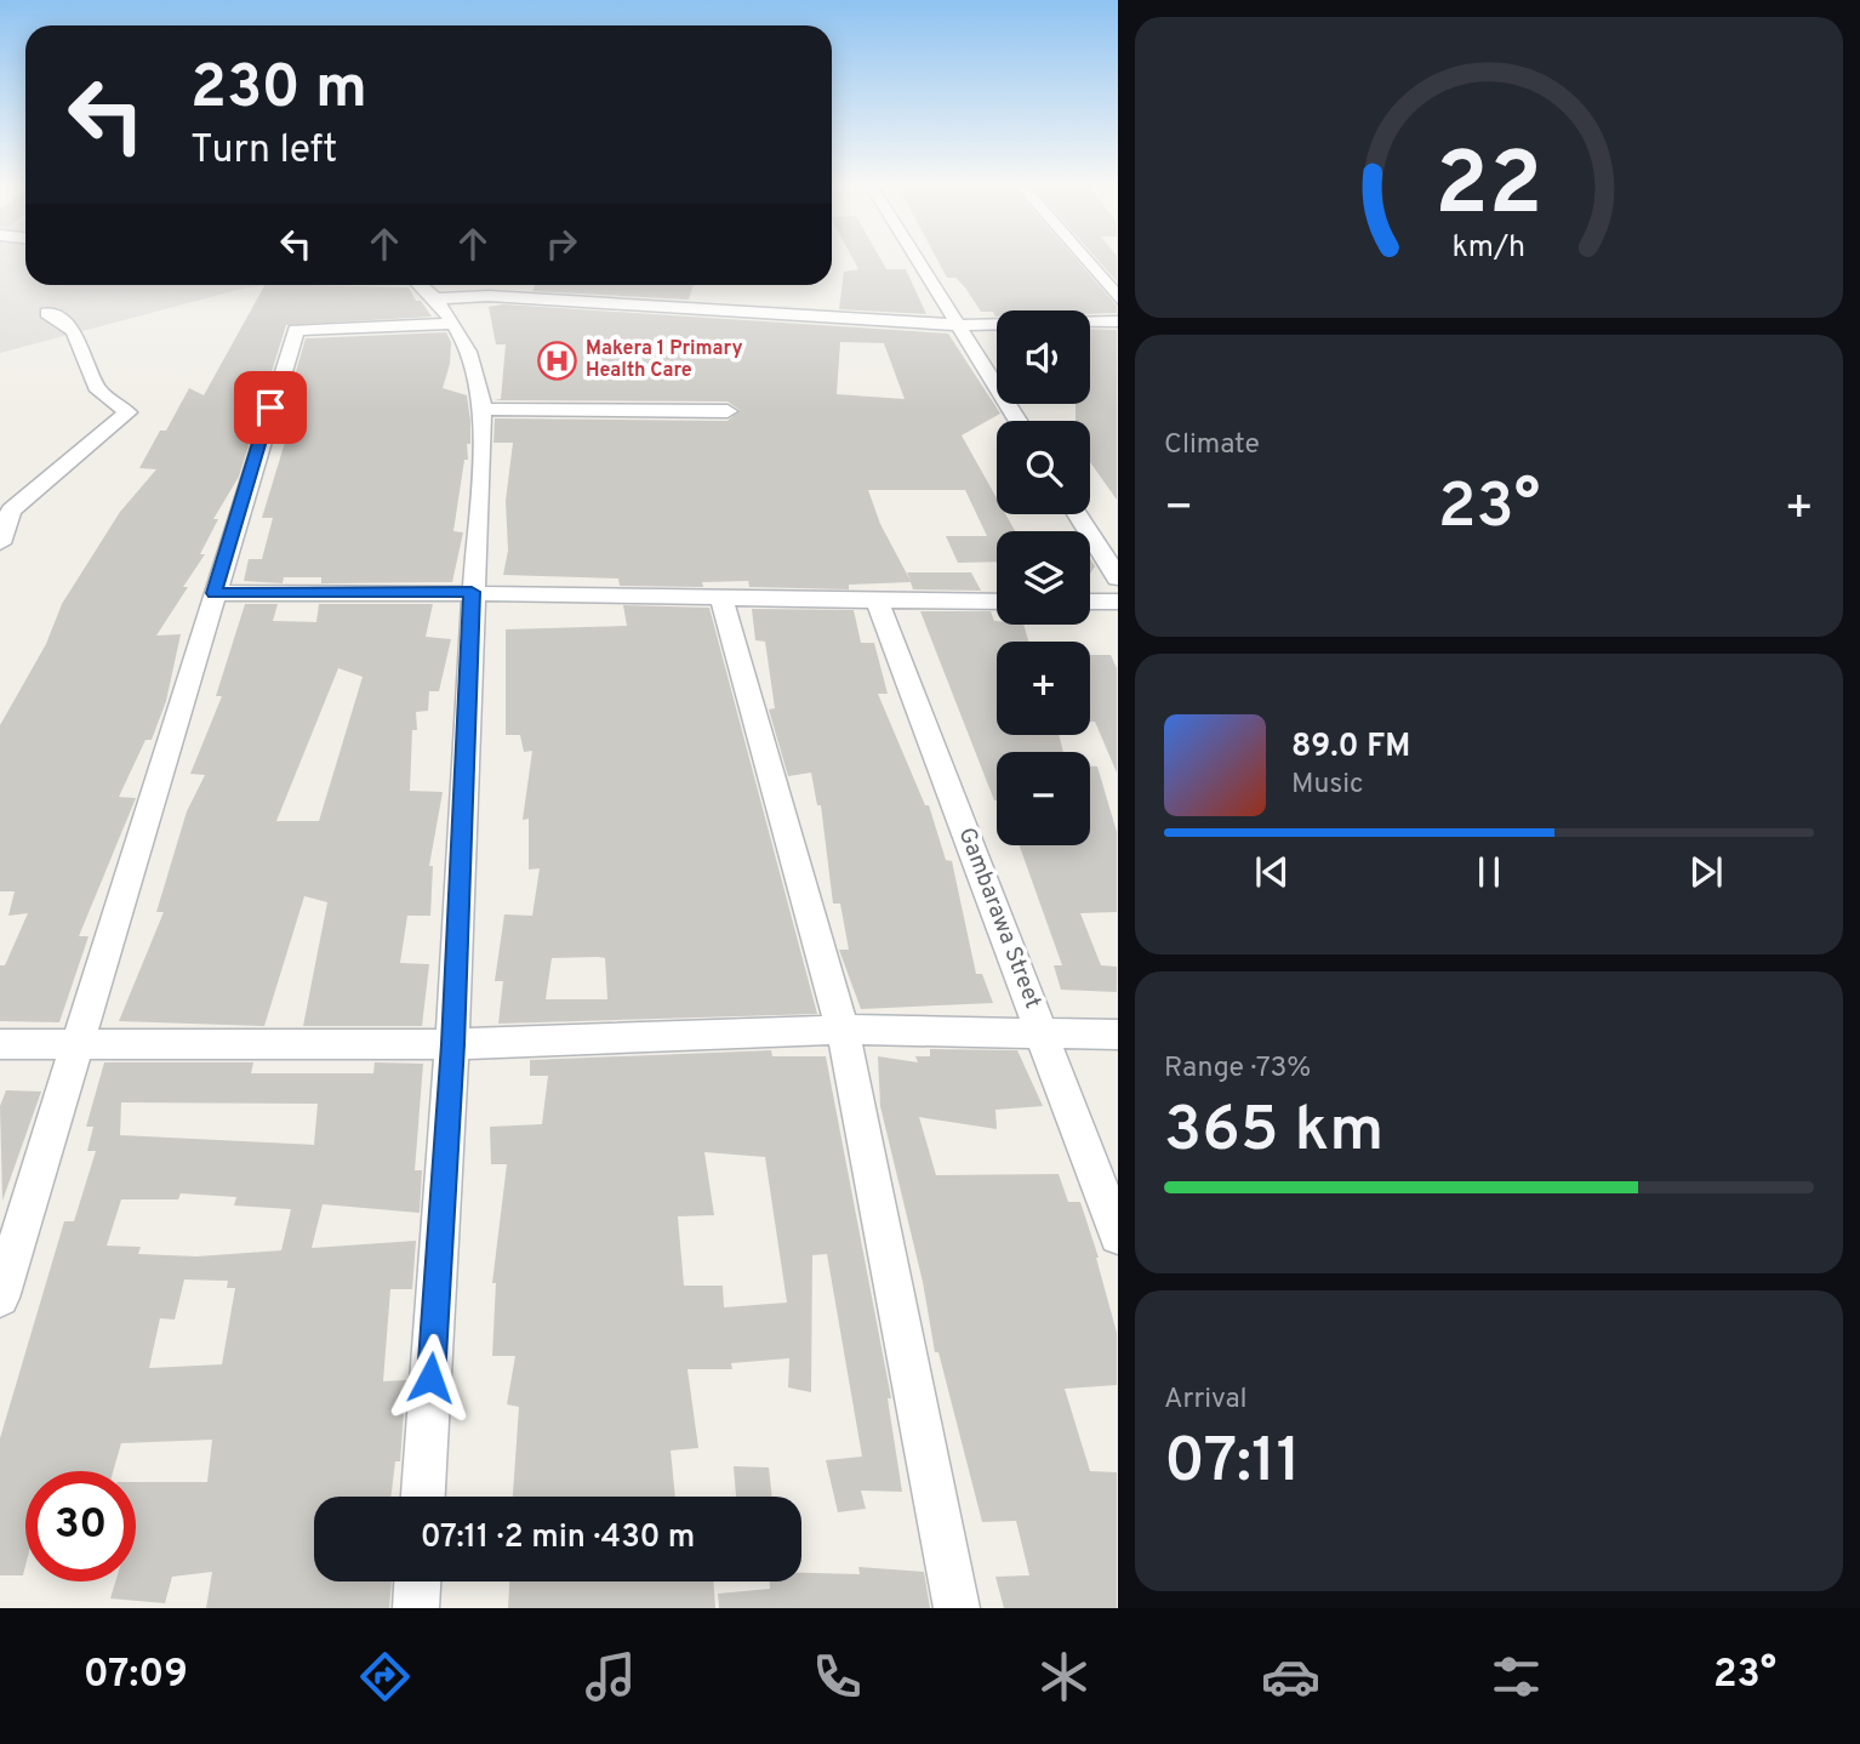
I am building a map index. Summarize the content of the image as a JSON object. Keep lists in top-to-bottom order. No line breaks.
{"streets":{"street":["Gambarawa Street"]},"places":{"hospital":["Makera 1 Primary Health Care"]},"page":{"turn":["230 m","Turn left"],"map_buttons":["+","−"],"tile":["Climate",["Range · 73%","365 km"],["Arrival","07:11"]],"heat":["−","23°","+"],"song":["89.0 FM","Music"],"limit":"30","trip":"07:11 · 2 min · 430 m","tabs":["07:09","23°"],"gauge":["22","km/h"]}}
